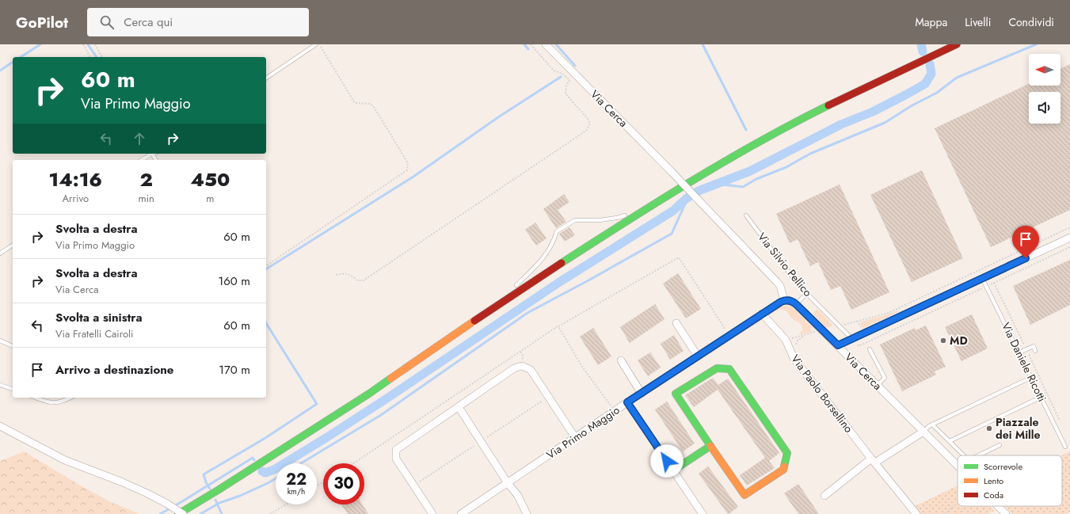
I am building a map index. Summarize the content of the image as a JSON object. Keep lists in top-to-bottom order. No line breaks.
{"streets":{"street":["Via Cerca","Via Paolo Borsellino","Via Primo Maggio"],"lane":["Via Silvio Pellico","Via Daniele Ricotti"]},"crossings":[["Via Cerca","Via Primo Maggio"],["Via Paolo Borsellino","Via Primo Maggio"]],"places":["MD","Piazzale dei Mille"],"legend":["Scorrevole","Lento","Coda"],"north":"left","page":{"header":"GoPilot","search":"Cerca qui","nav":["Mappa","Livelli","Condividi"],"turn":["60 m","Via Primo Maggio"],"eta":["14:16","Arrivo","2","min","450","m"],"list":[{"name":"Svolta a destra","note":"Via Primo Maggio","value":"60 m"},{"name":"Svolta a destra","note":"Via Cerca","value":"160 m"},{"name":"Svolta a sinistra","note":"Via Fratelli Cairoli","value":"60 m"},{"name":"Arrivo a destinazione","value":"170 m"}],"speed":"22 km/h","limit":"30"}}
